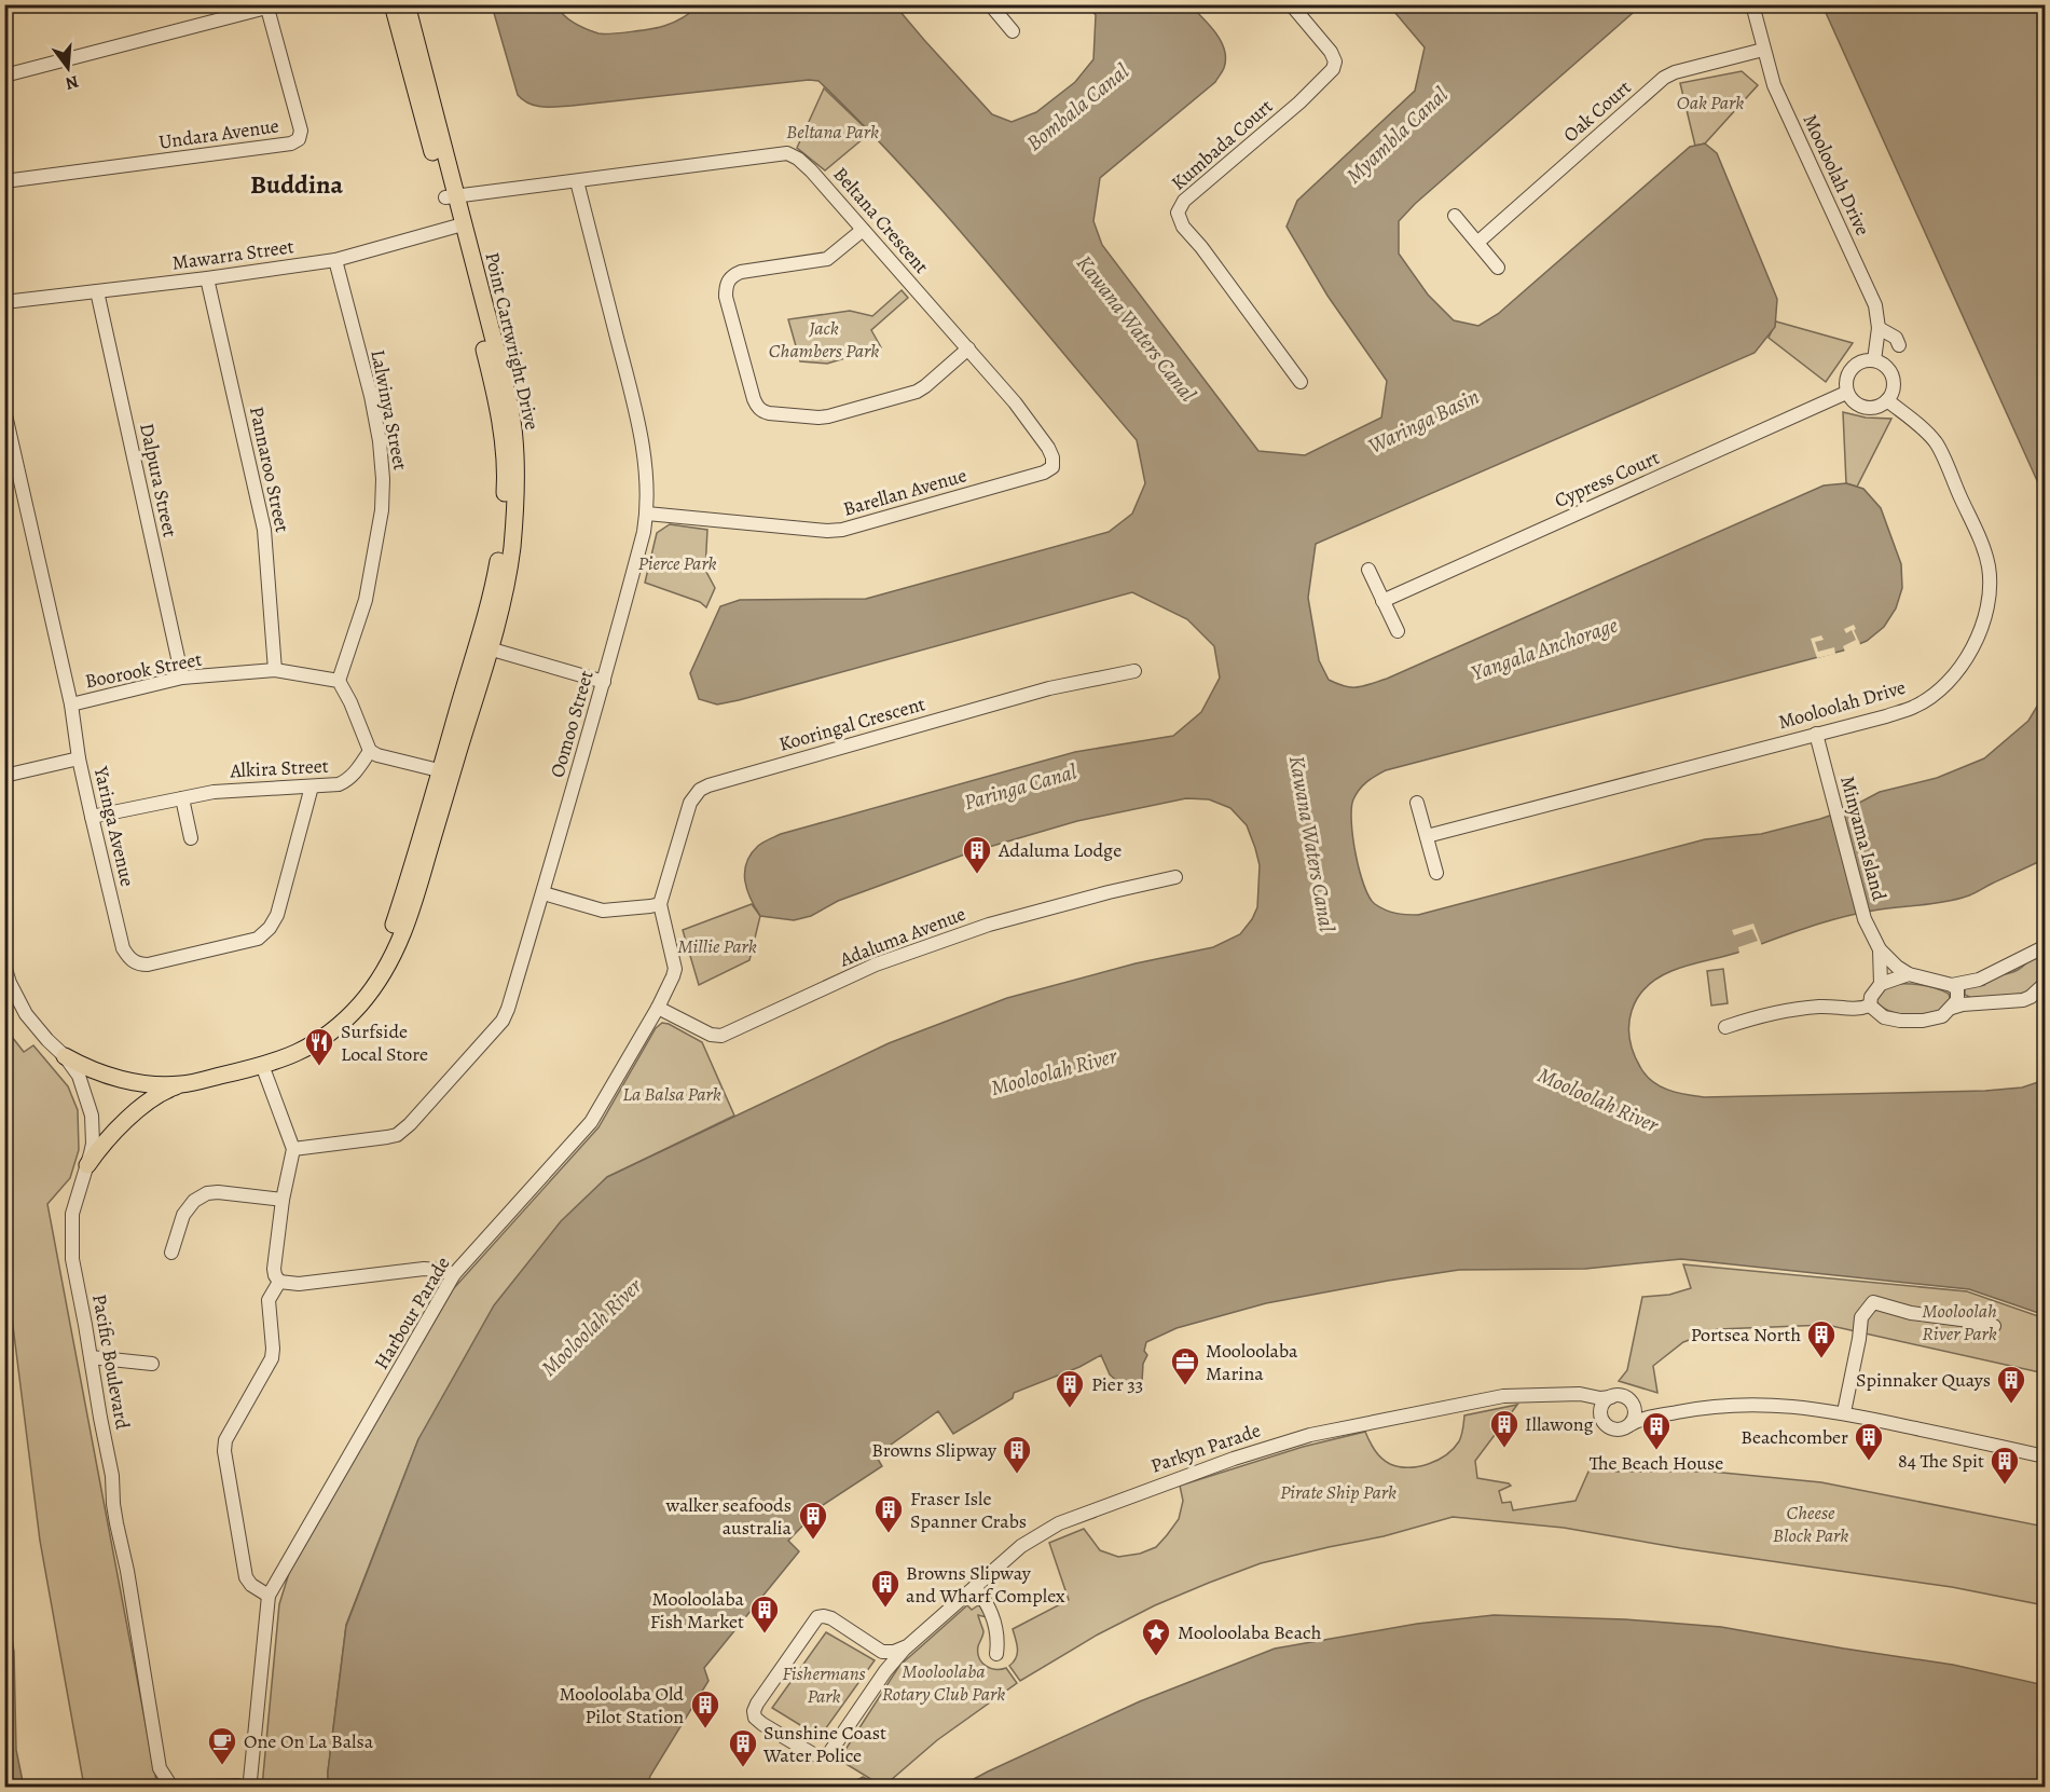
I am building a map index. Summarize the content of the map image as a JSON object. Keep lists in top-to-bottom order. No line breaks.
{"streets":{"main road":["Point Cartwright Drive"],"street":["Oak Court","Undara Avenue","Kumbada Court","Mooloolah Drive","Beltana Crescent","Mawarra Street","Lalwinya Street","Pannaroo Street","Cypress Court","Dalpura Street","Barellan Avenue","Boorook Street","Oomoo Street","Kooringal Crescent","Alkira Street","Yaringa Avenue","Minyama Island","Adaluma Avenue","Harbour Parade","Pacific Boulevard","Parkyn Parade"]},"crossings":[["Oak Court","Mooloolah Drive"],["Mooloolah Drive","Cypress Court"],["Mooloolah Drive","Minyama Island"],["Beltana Crescent","Point Cartwright Drive"],["Beltana Crescent","Barellan Avenue"],["Beltana Crescent","Oomoo Street"],["Mawarra Street","Point Cartwright Drive"],["Mawarra Street","Lalwinya Street"],["Mawarra Street","Pannaroo Street"],["Mawarra Street","Dalpura Street"],["Point Cartwright Drive","Pacific Boulevard"],["Lalwinya Street","Boorook Street"],["Pannaroo Street","Boorook Street"],["Dalpura Street","Boorook Street"],["Barellan Avenue","Oomoo Street"],["Boorook Street","Yaringa Avenue"],["Kooringal Crescent","Harbour Parade"],["Alkira Street","Yaringa Avenue"],["Adaluma Avenue","Harbour Parade"]],"districts":["Buddina"],"water":["Bombala Canal","Myambla Canal","Kawana Waters Canal","Waringa Basin","Yangala Anchorage","Paringa Canal","Mooloolah River"],"parks":["Oak Park","Beltana Park","Jack Chambers Park","Pierce Park","Millie Park","La Balsa Park","Mooloolah River Park","Pirate Ship Park","Cheese Block Park","Mooloolaba Rotary Club Park","Fishermans Park"],"places":{"building":["Adaluma Lodge","Portsea North","Spinnaker Quays","Pier 33","Illawong","The Beach House","Beachcomber","Browns Slipway","84 The Spit","Fraser Isle Spanner Crabs","walker seafoods australia","Browns Slipway and Wharf Complex","Mooloolaba Fish Market","Mooloolaba Old Pilot Station","Sunshine Coast Water Police"],"restaurant":["Surfside Local Store"],"office":["Mooloolaba Marina"],"place":["Mooloolaba Beach"],"cafe":["One On La Balsa"]},"north":"bottom"}
